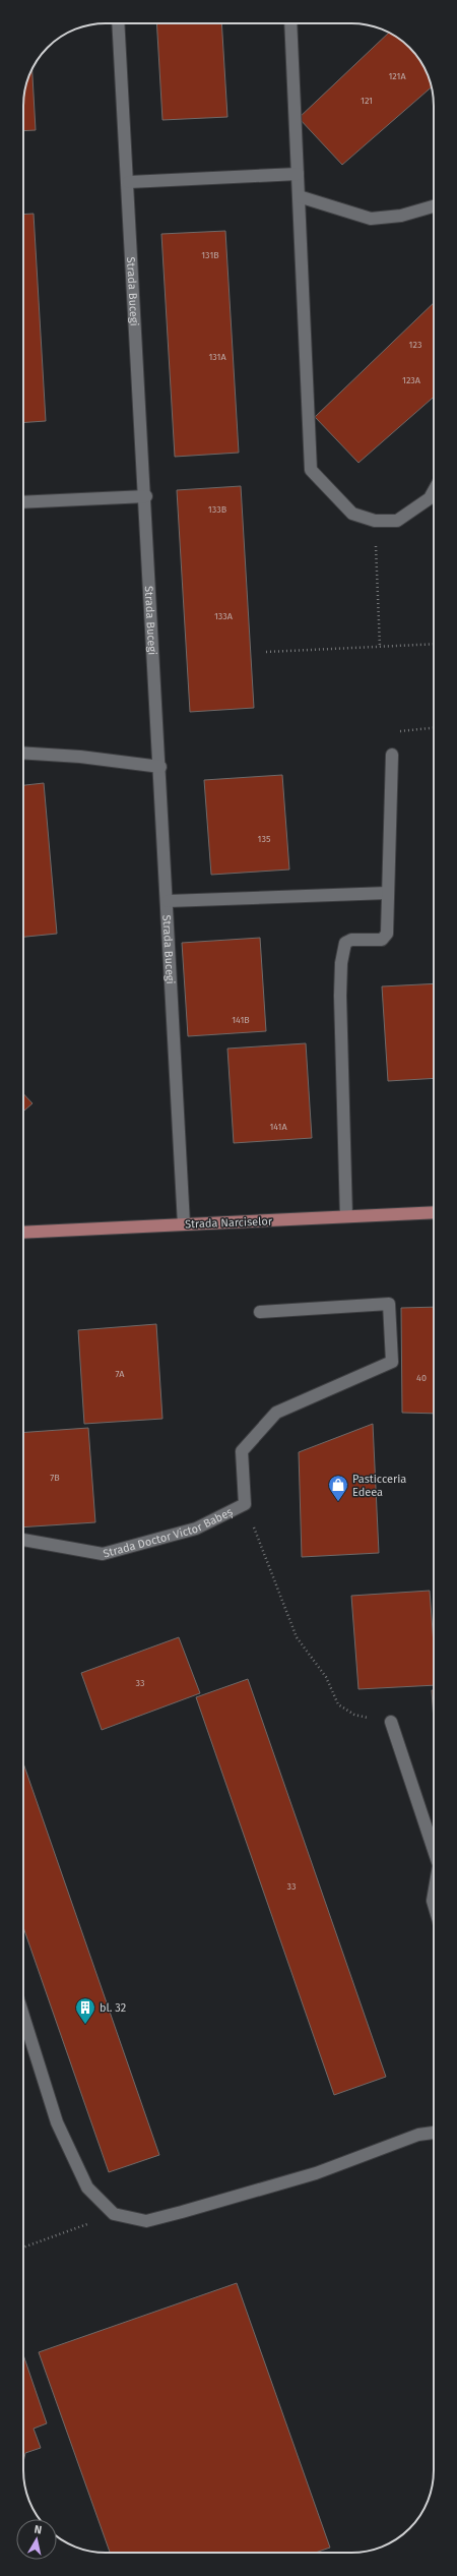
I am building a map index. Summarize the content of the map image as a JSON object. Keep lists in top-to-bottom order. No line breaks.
{"streets":{"main road":["Strada Narciselor"],"street":["Strada Bucegi","Strada Doctor Victor Babeș"]},"crossings":[["Strada Bucegi","Strada Narciselor"]],"places":{"shop":["Pasticceria Edeea"],"building":["bl. 32"]},"house_numbers":["121A","121","131B","123","131A","123A","133B","133A","135","141B","141A","7A","40","7B","33","33"],"north":"top"}
